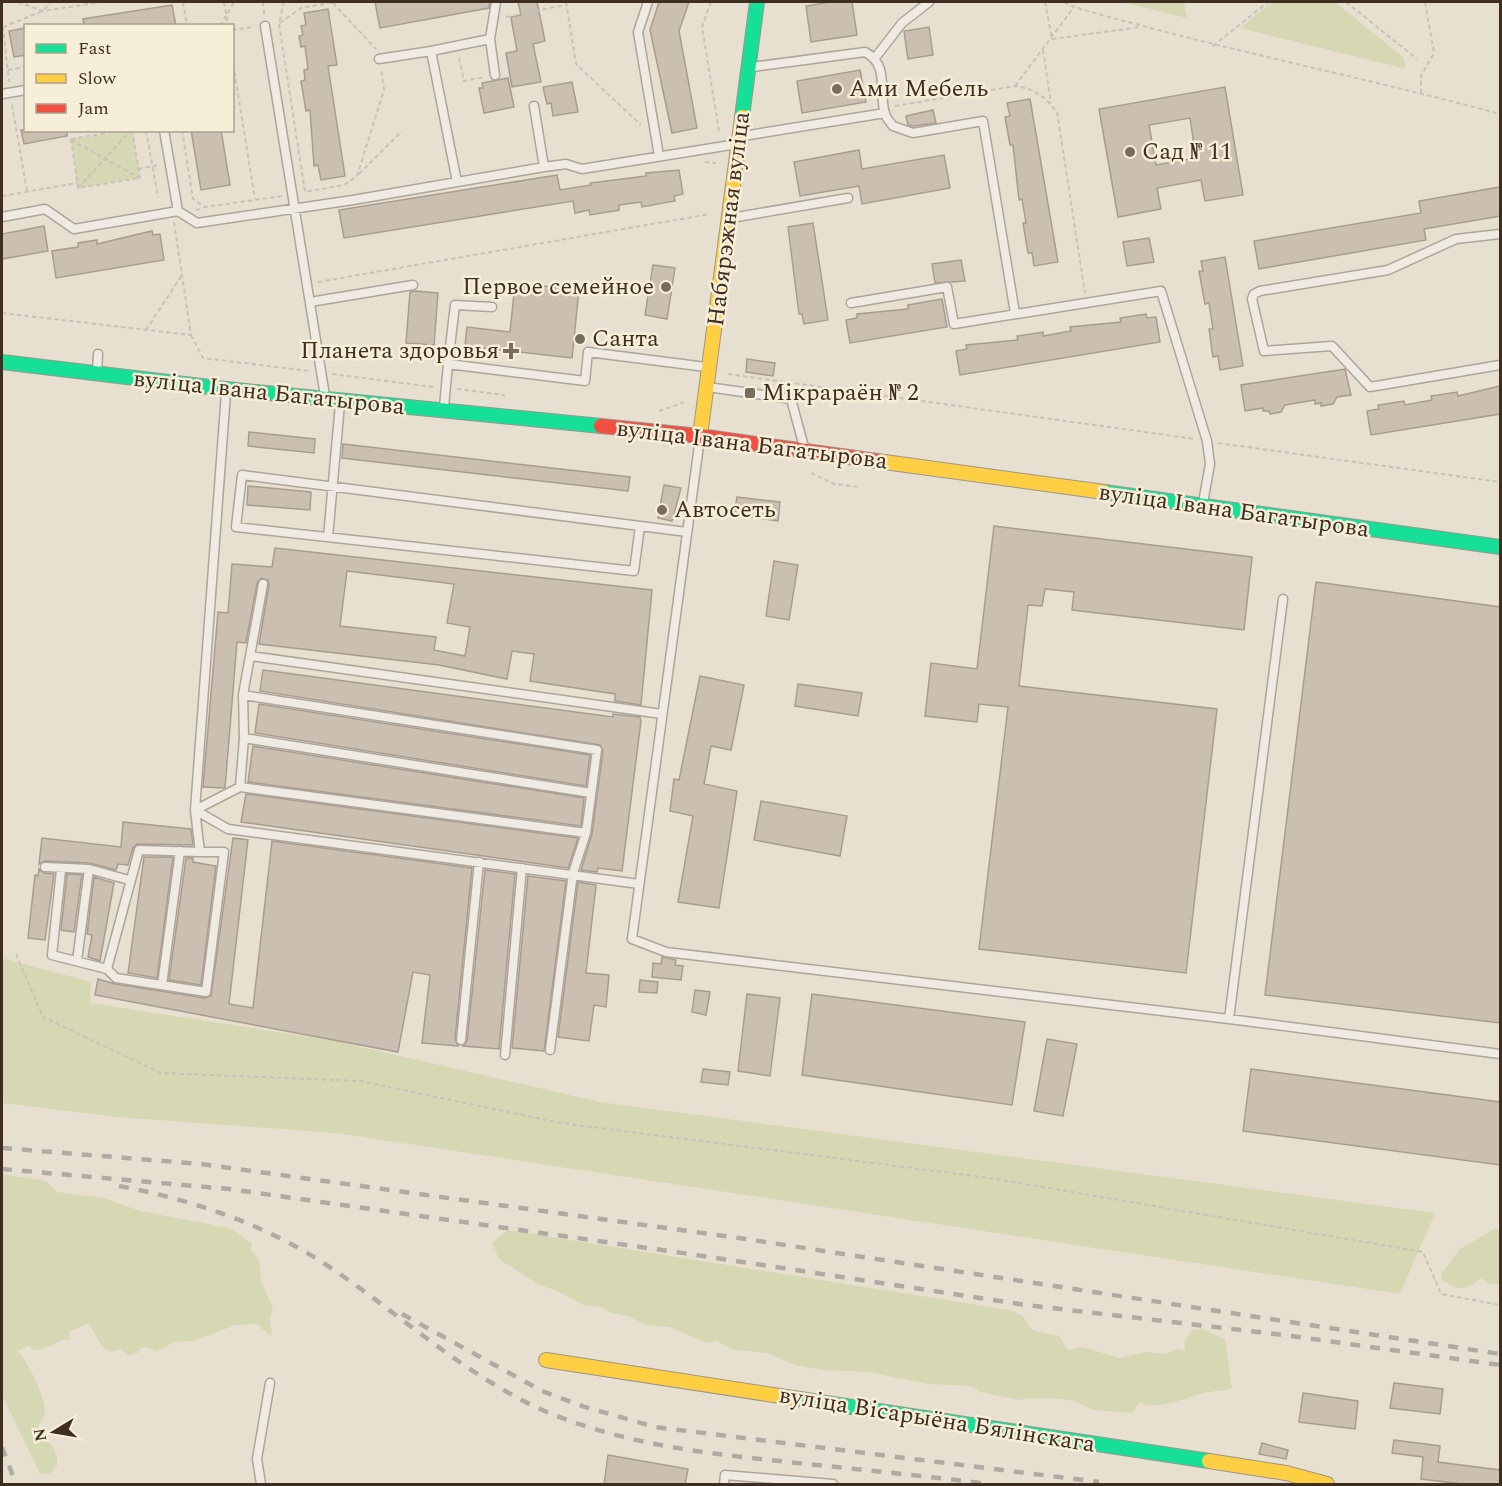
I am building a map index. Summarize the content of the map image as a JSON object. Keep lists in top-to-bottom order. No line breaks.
{"streets":{"main road":["Набярэжная вуліца","вуліца Івана Багатырова","вуліца Вісарыёна Бялінскага"]},"crossings":[["Набярэжная вуліца","вуліца Івана Багатырова"]],"places":{"other":["Ами Мебель","Сад № 11","Первое семейное","Санта","Автосеть"],"health":["Планета здоровья"],"transit":["Мікрараён № 2"]},"legend":["Fast","Slow","Jam"],"north":"left"}
